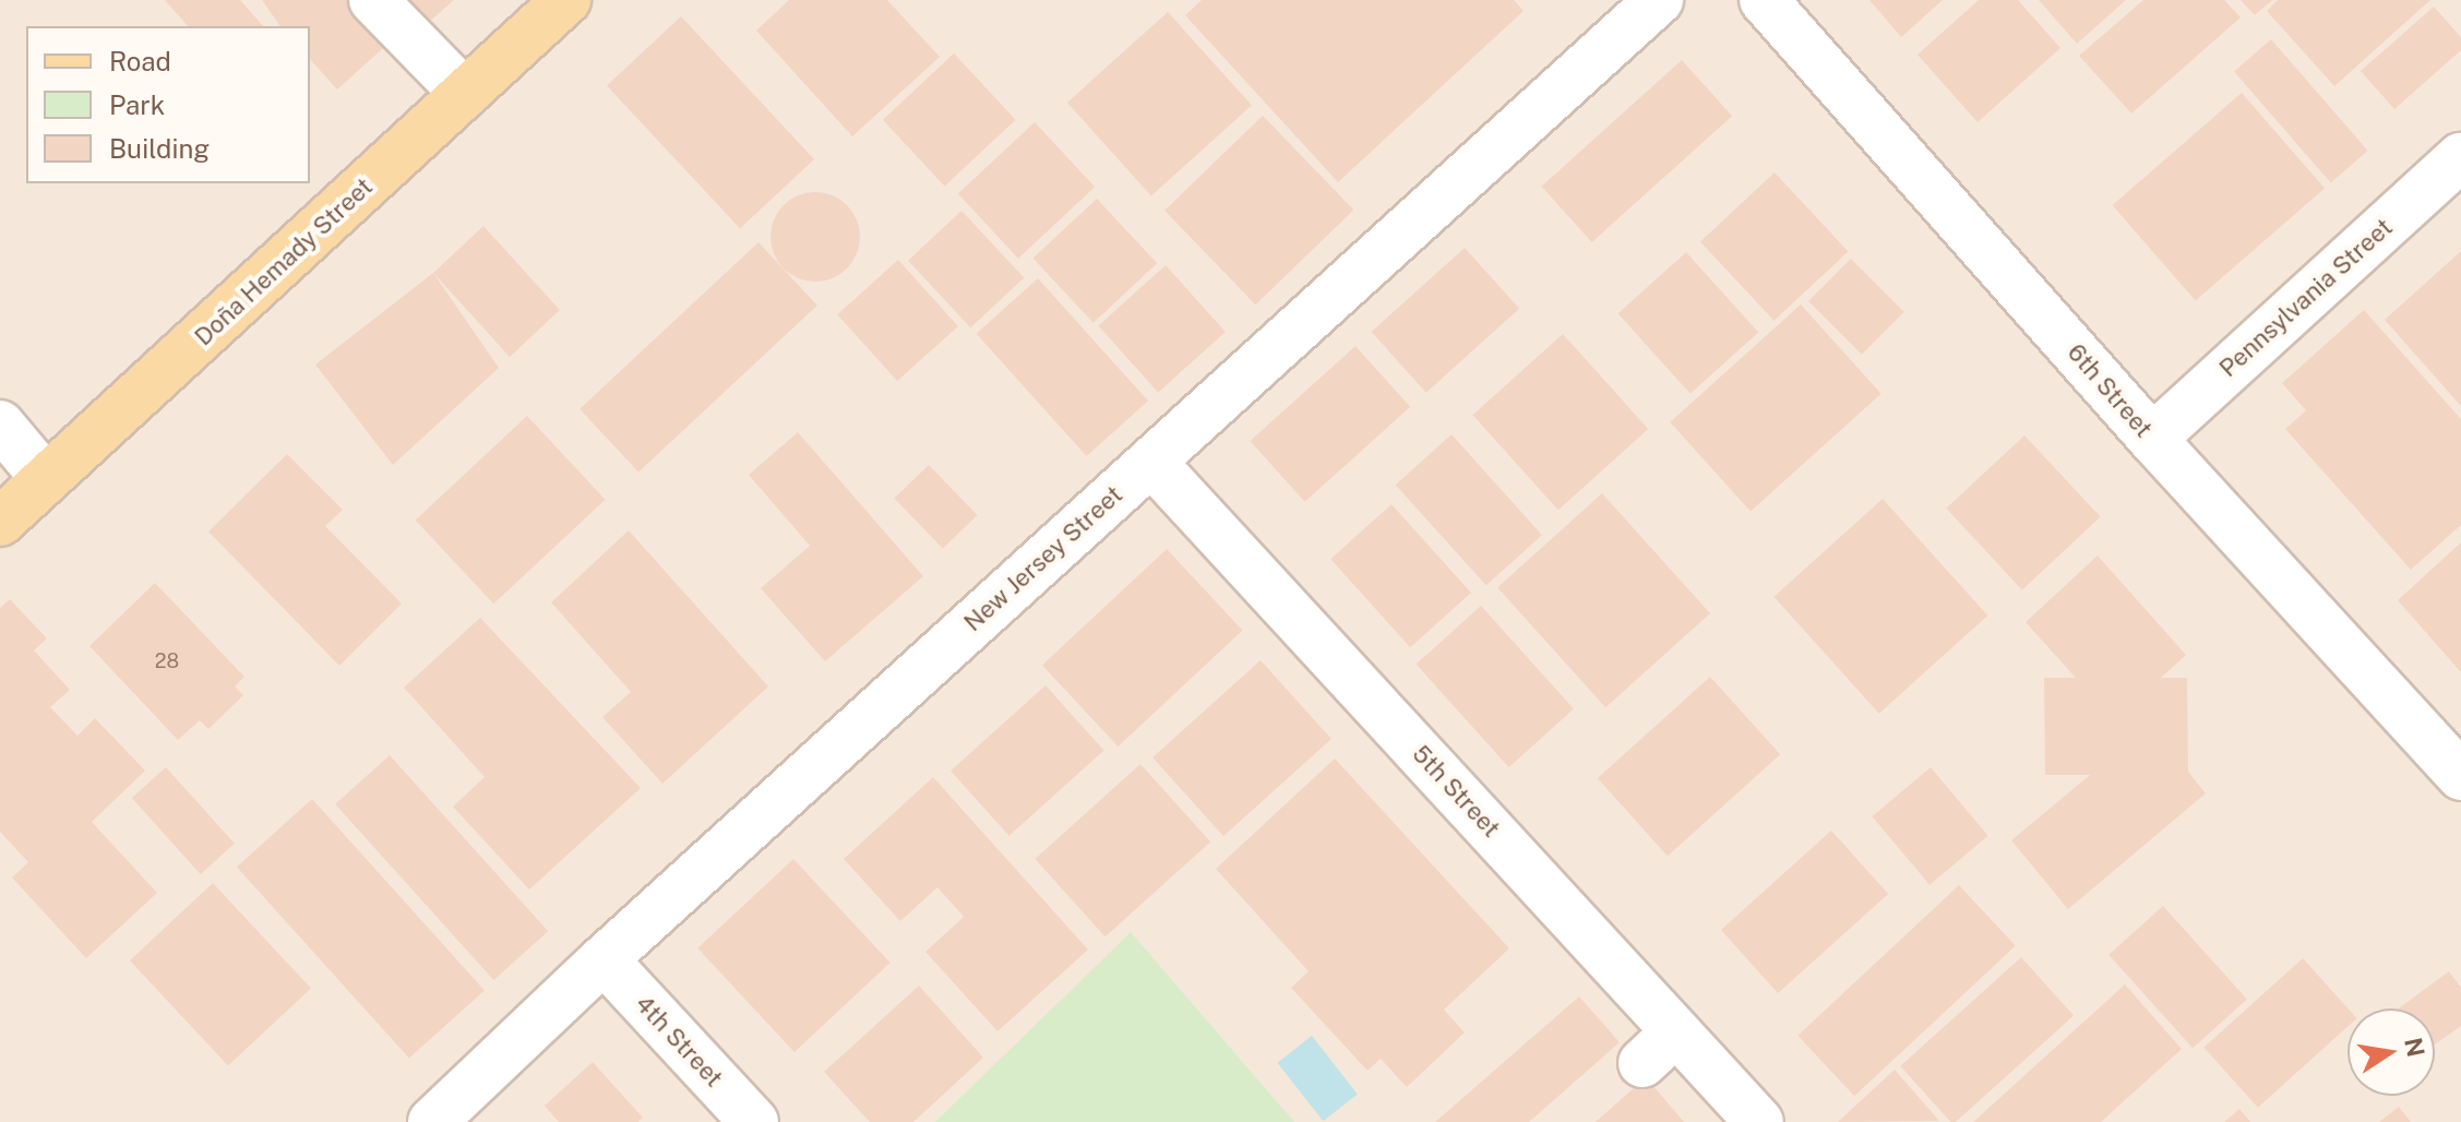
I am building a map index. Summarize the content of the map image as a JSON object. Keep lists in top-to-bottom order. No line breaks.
{"streets":{"main road":["Doña Hemady Street"],"street":["Pennsylvania Street","6th Street","New Jersey Street","5th Street","4th Street"]},"crossings":[["Pennsylvania Street","6th Street"],["New Jersey Street","5th Street"],["New Jersey Street","4th Street"]],"house_numbers":["28"],"legend":["Road","Park","Building"],"north":"right"}
